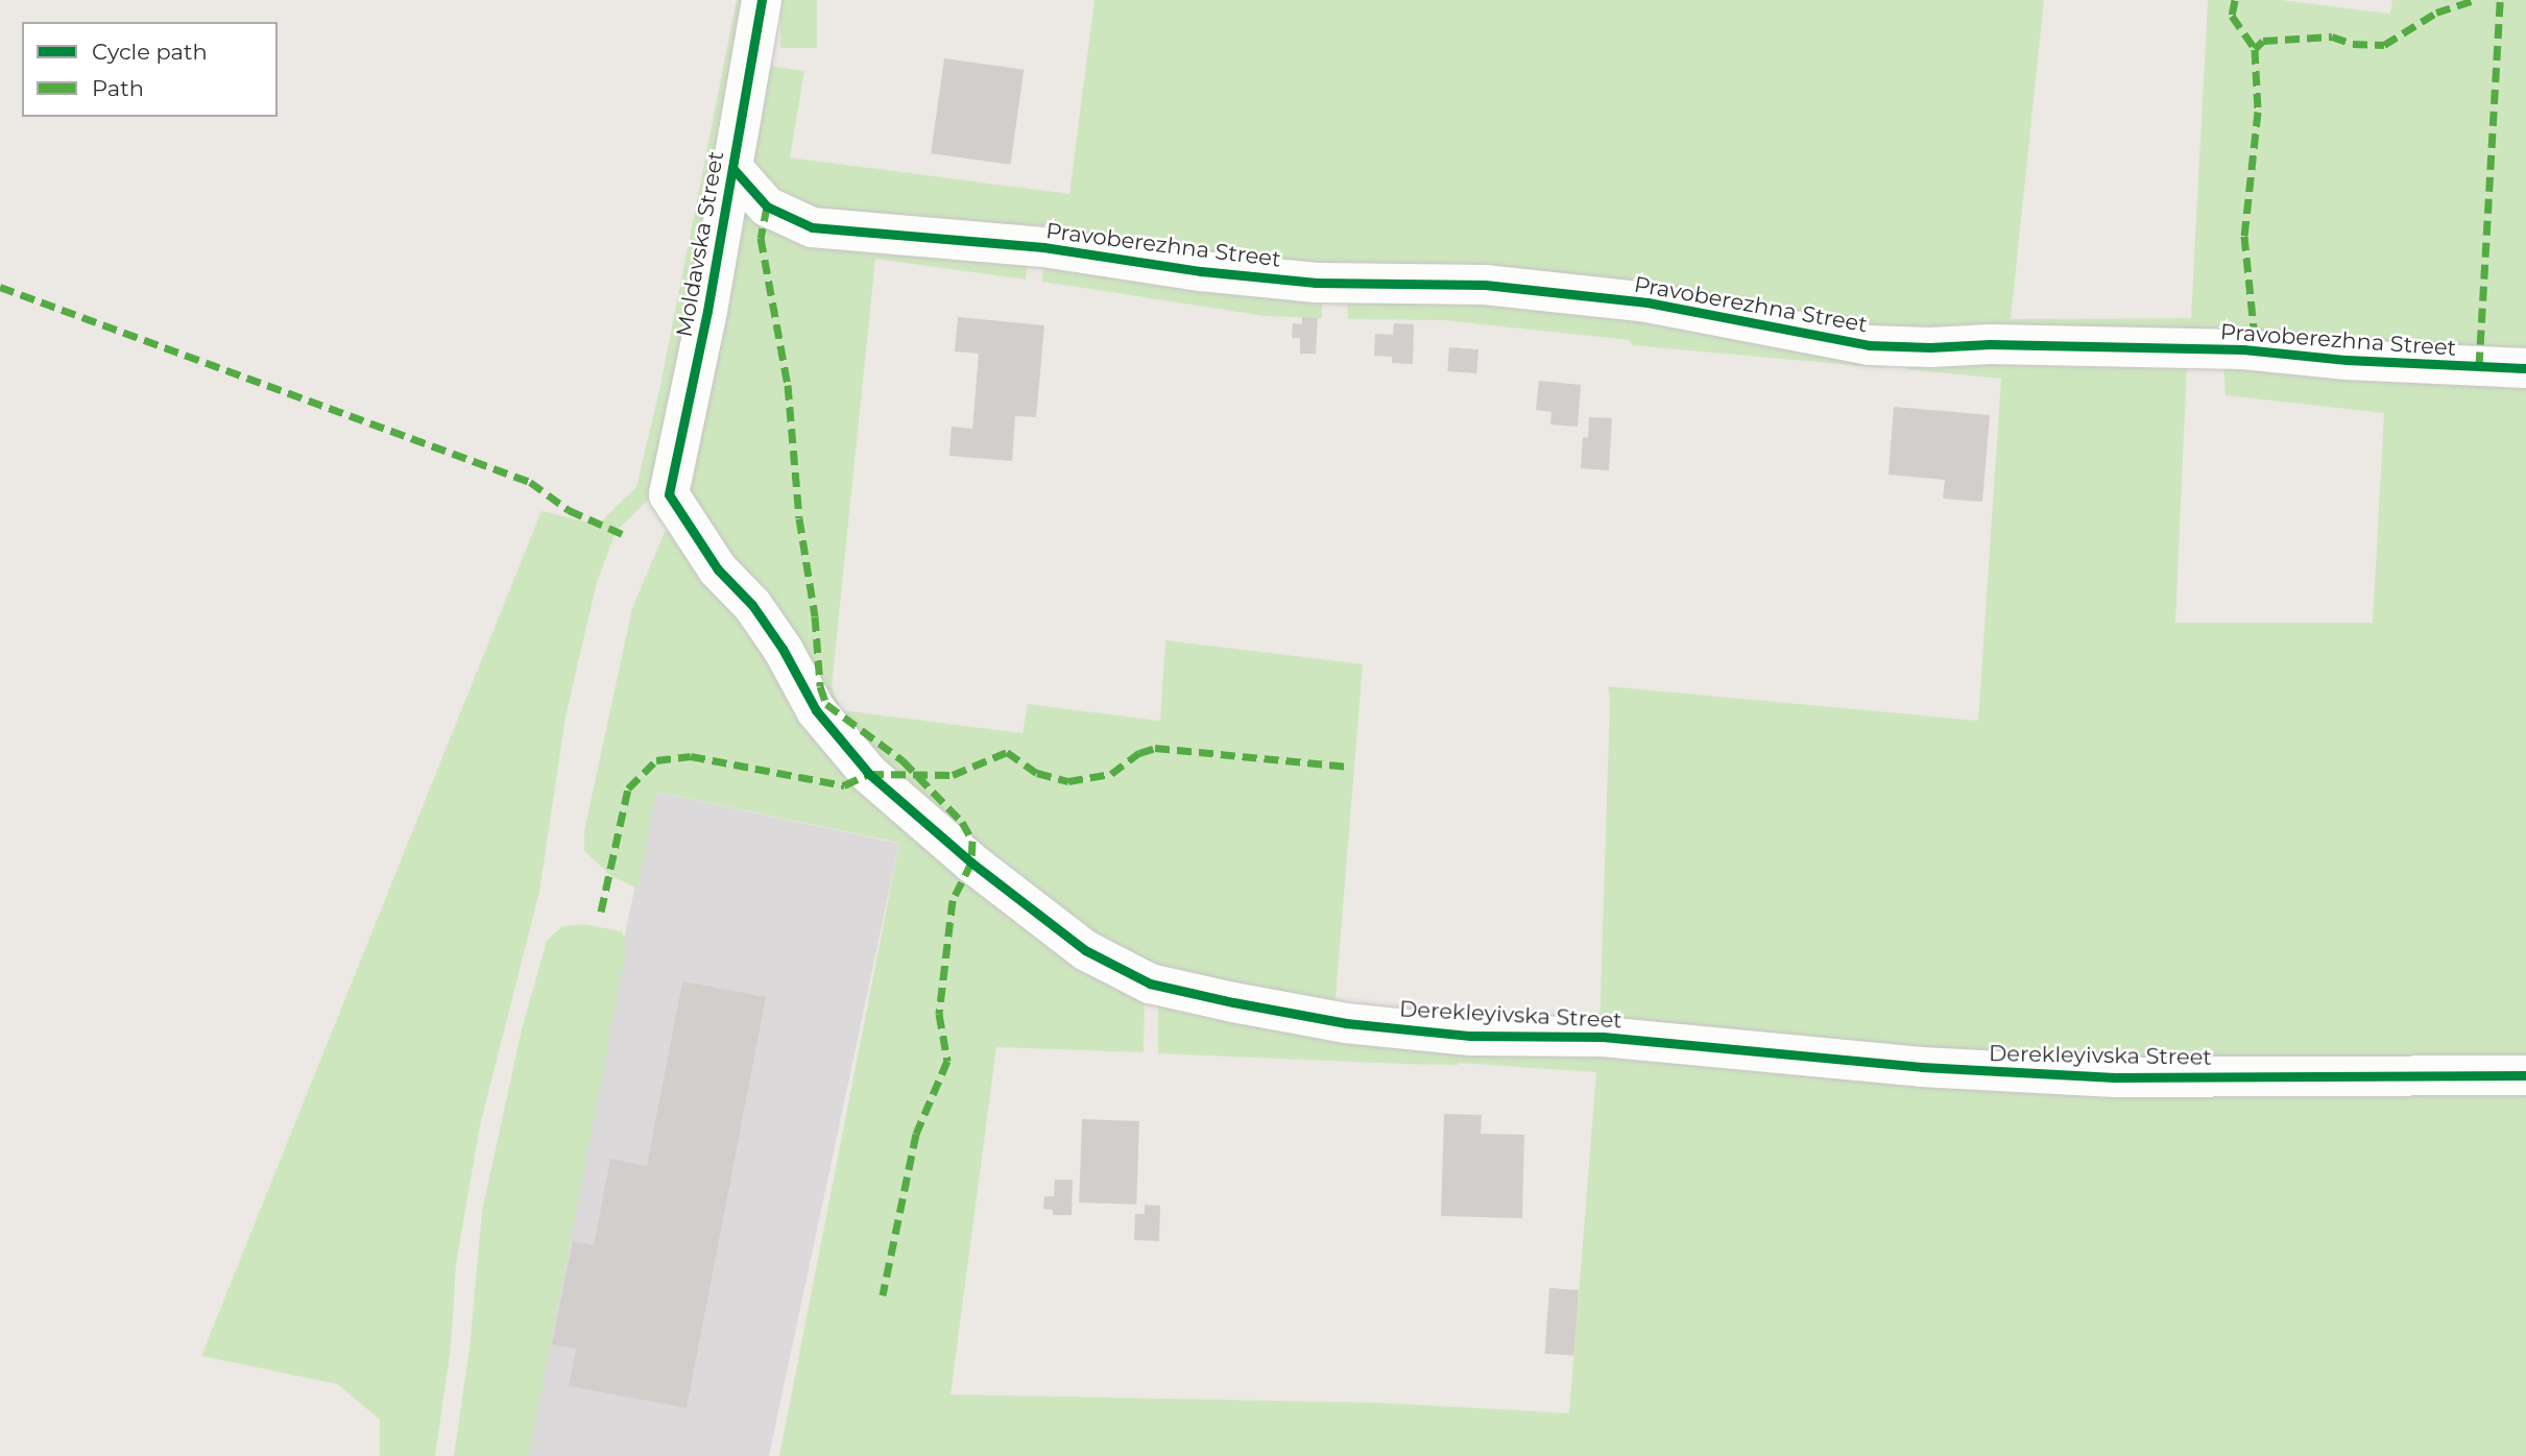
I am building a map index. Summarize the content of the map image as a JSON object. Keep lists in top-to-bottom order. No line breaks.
{"streets":{"street":["Moldavska Street","Pravoberezhna Street","Derekleyivska Street"]},"crossings":[["Moldavska Street","Pravoberezhna Street"],["Moldavska Street","Derekleyivska Street"]],"legend":["Cycle path","Path"]}
